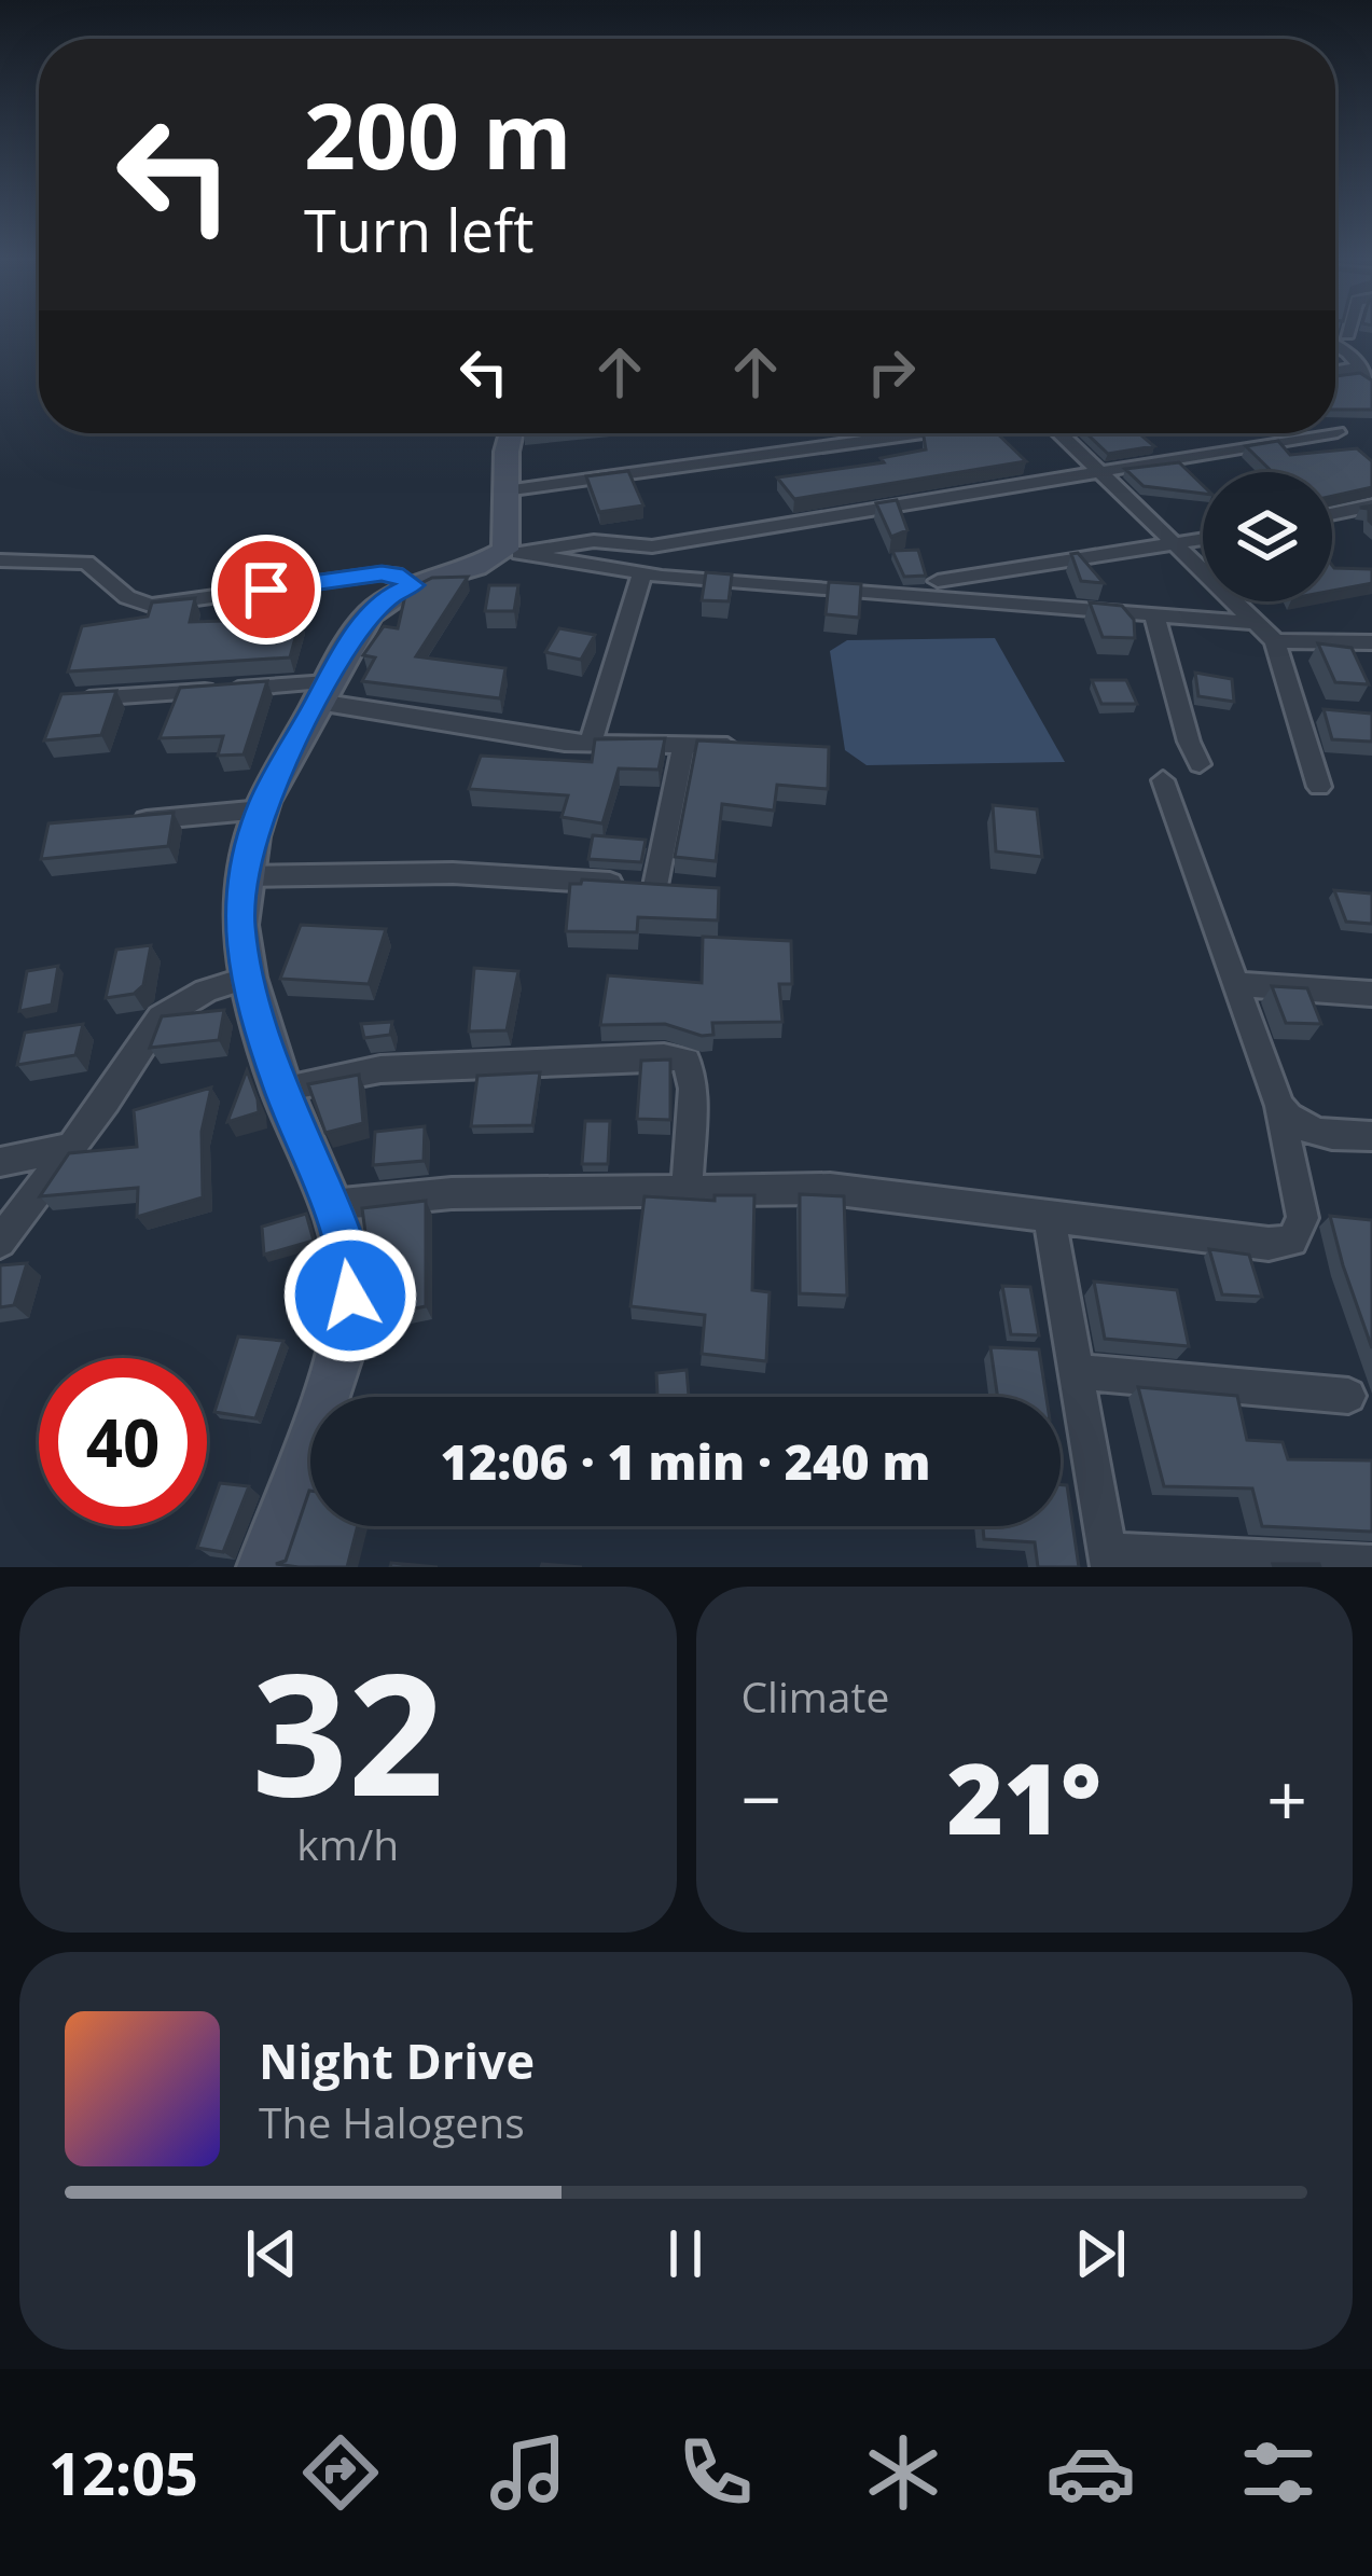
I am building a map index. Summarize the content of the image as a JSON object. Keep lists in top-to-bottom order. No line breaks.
{"page":{"turn":["200 m","Turn left"],"limit":"40","trip":"12:06 · 1 min · 240 m","tile":[["32","km/h"],"Climate"],"heat":["−","21°","+"],"song":["Night Drive","The Halogens"],"tabs":"12:05"}}
